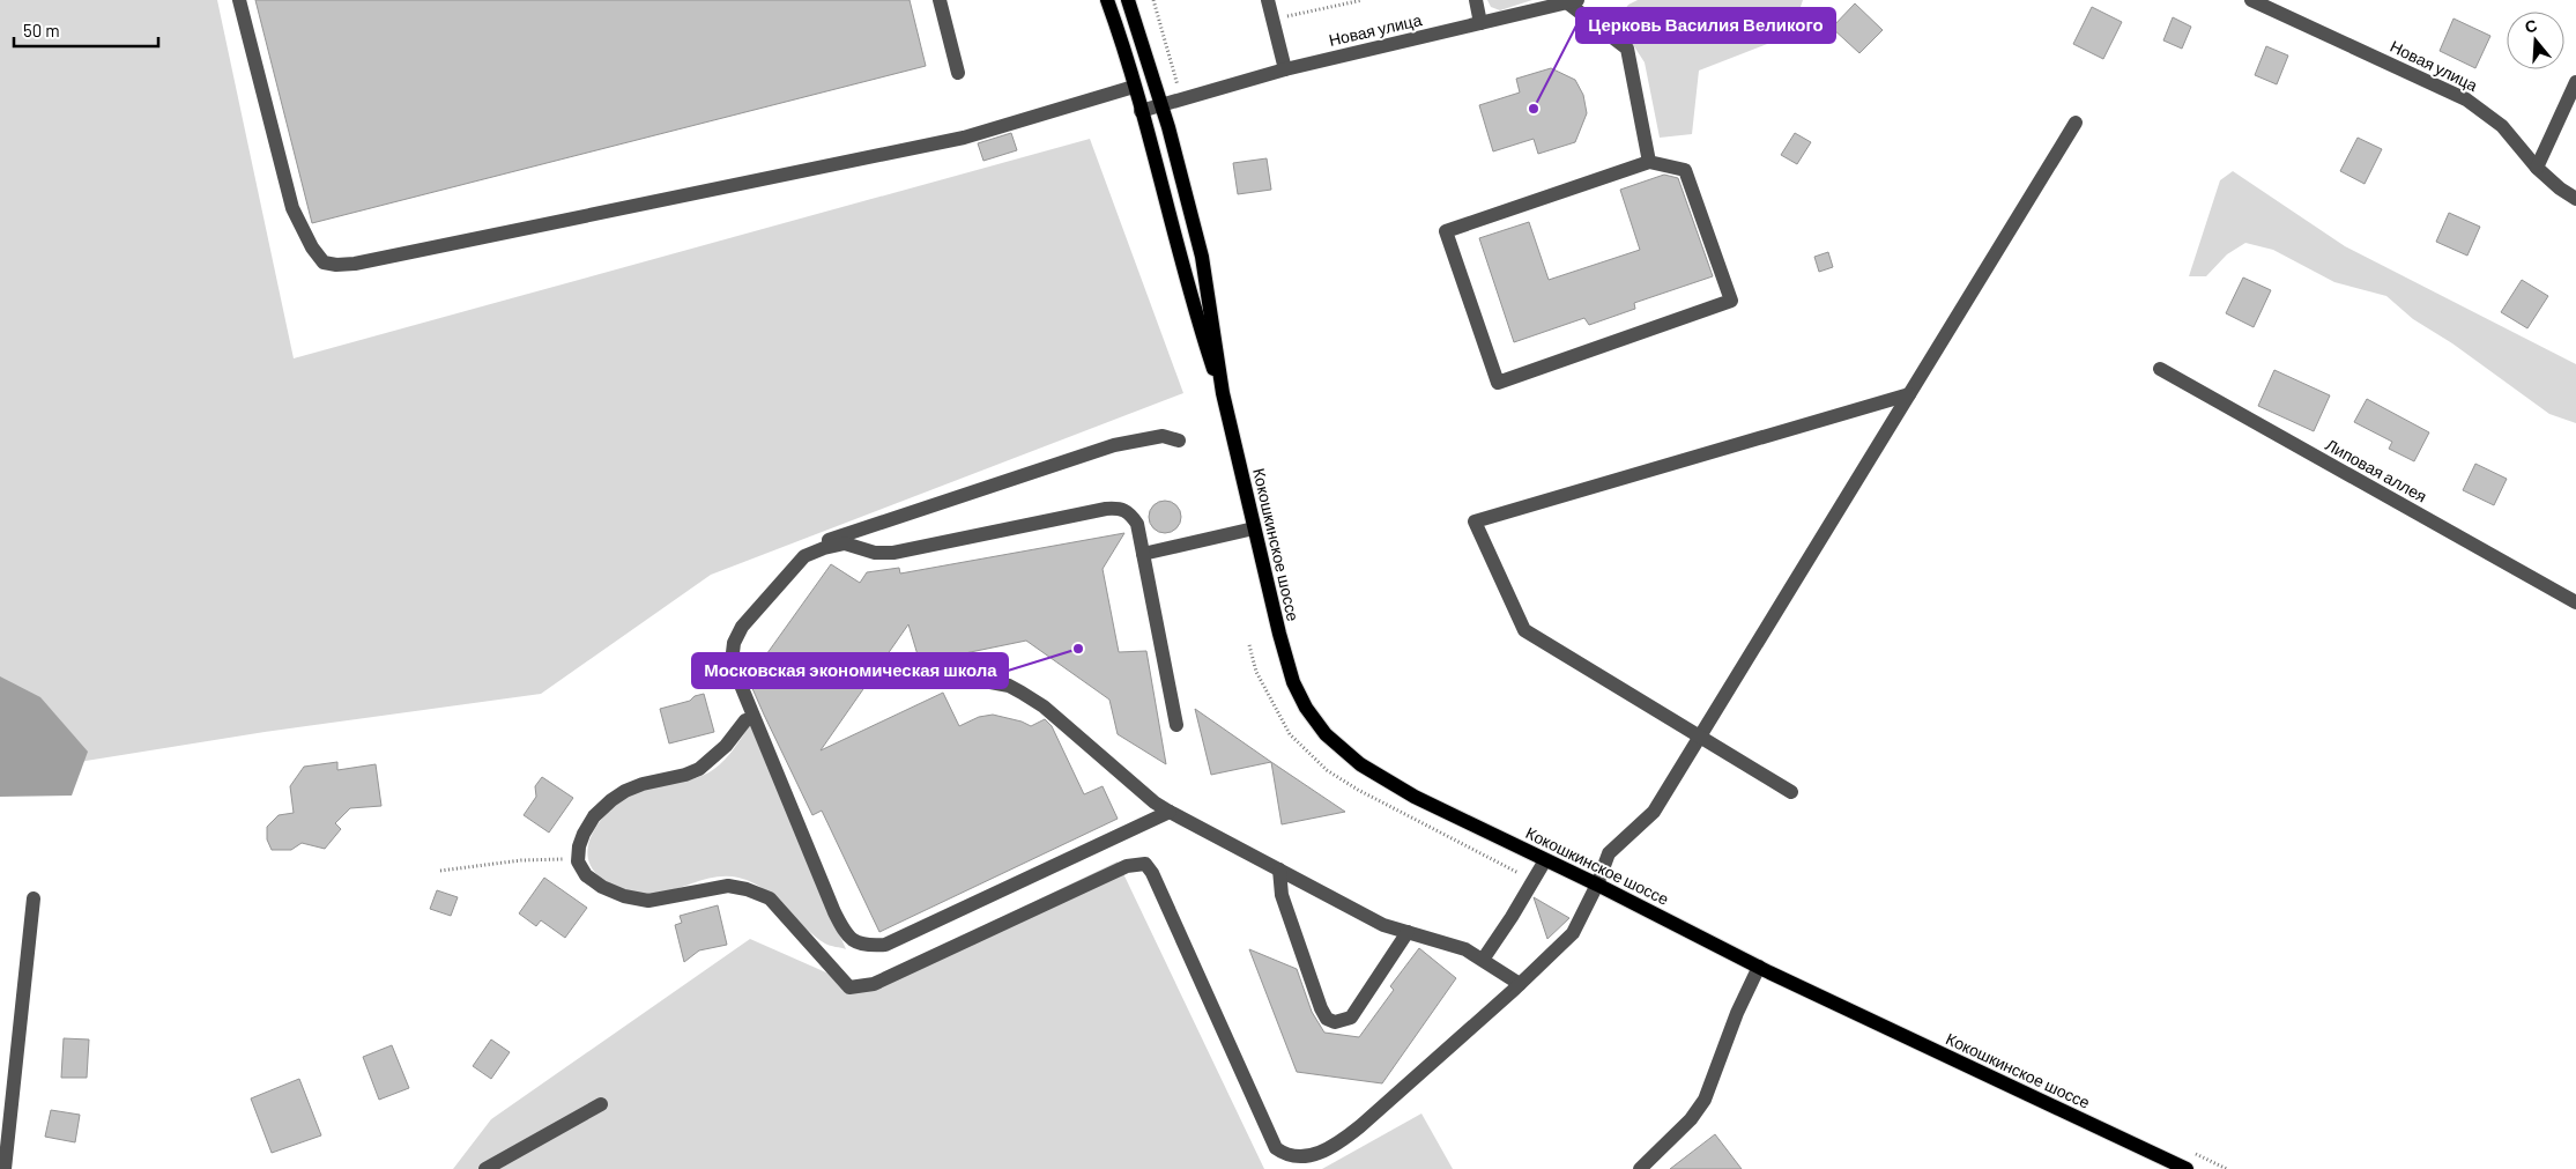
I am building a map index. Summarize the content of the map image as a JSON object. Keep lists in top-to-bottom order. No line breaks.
{"streets":{"main road":["Кокошкинское шоссе"],"street":["Новая улица","Липовая аллея"]},"places":["Церковь Василия Великого","Московская экономическая школа"],"scale_bar":"50 m","north":"top"}
